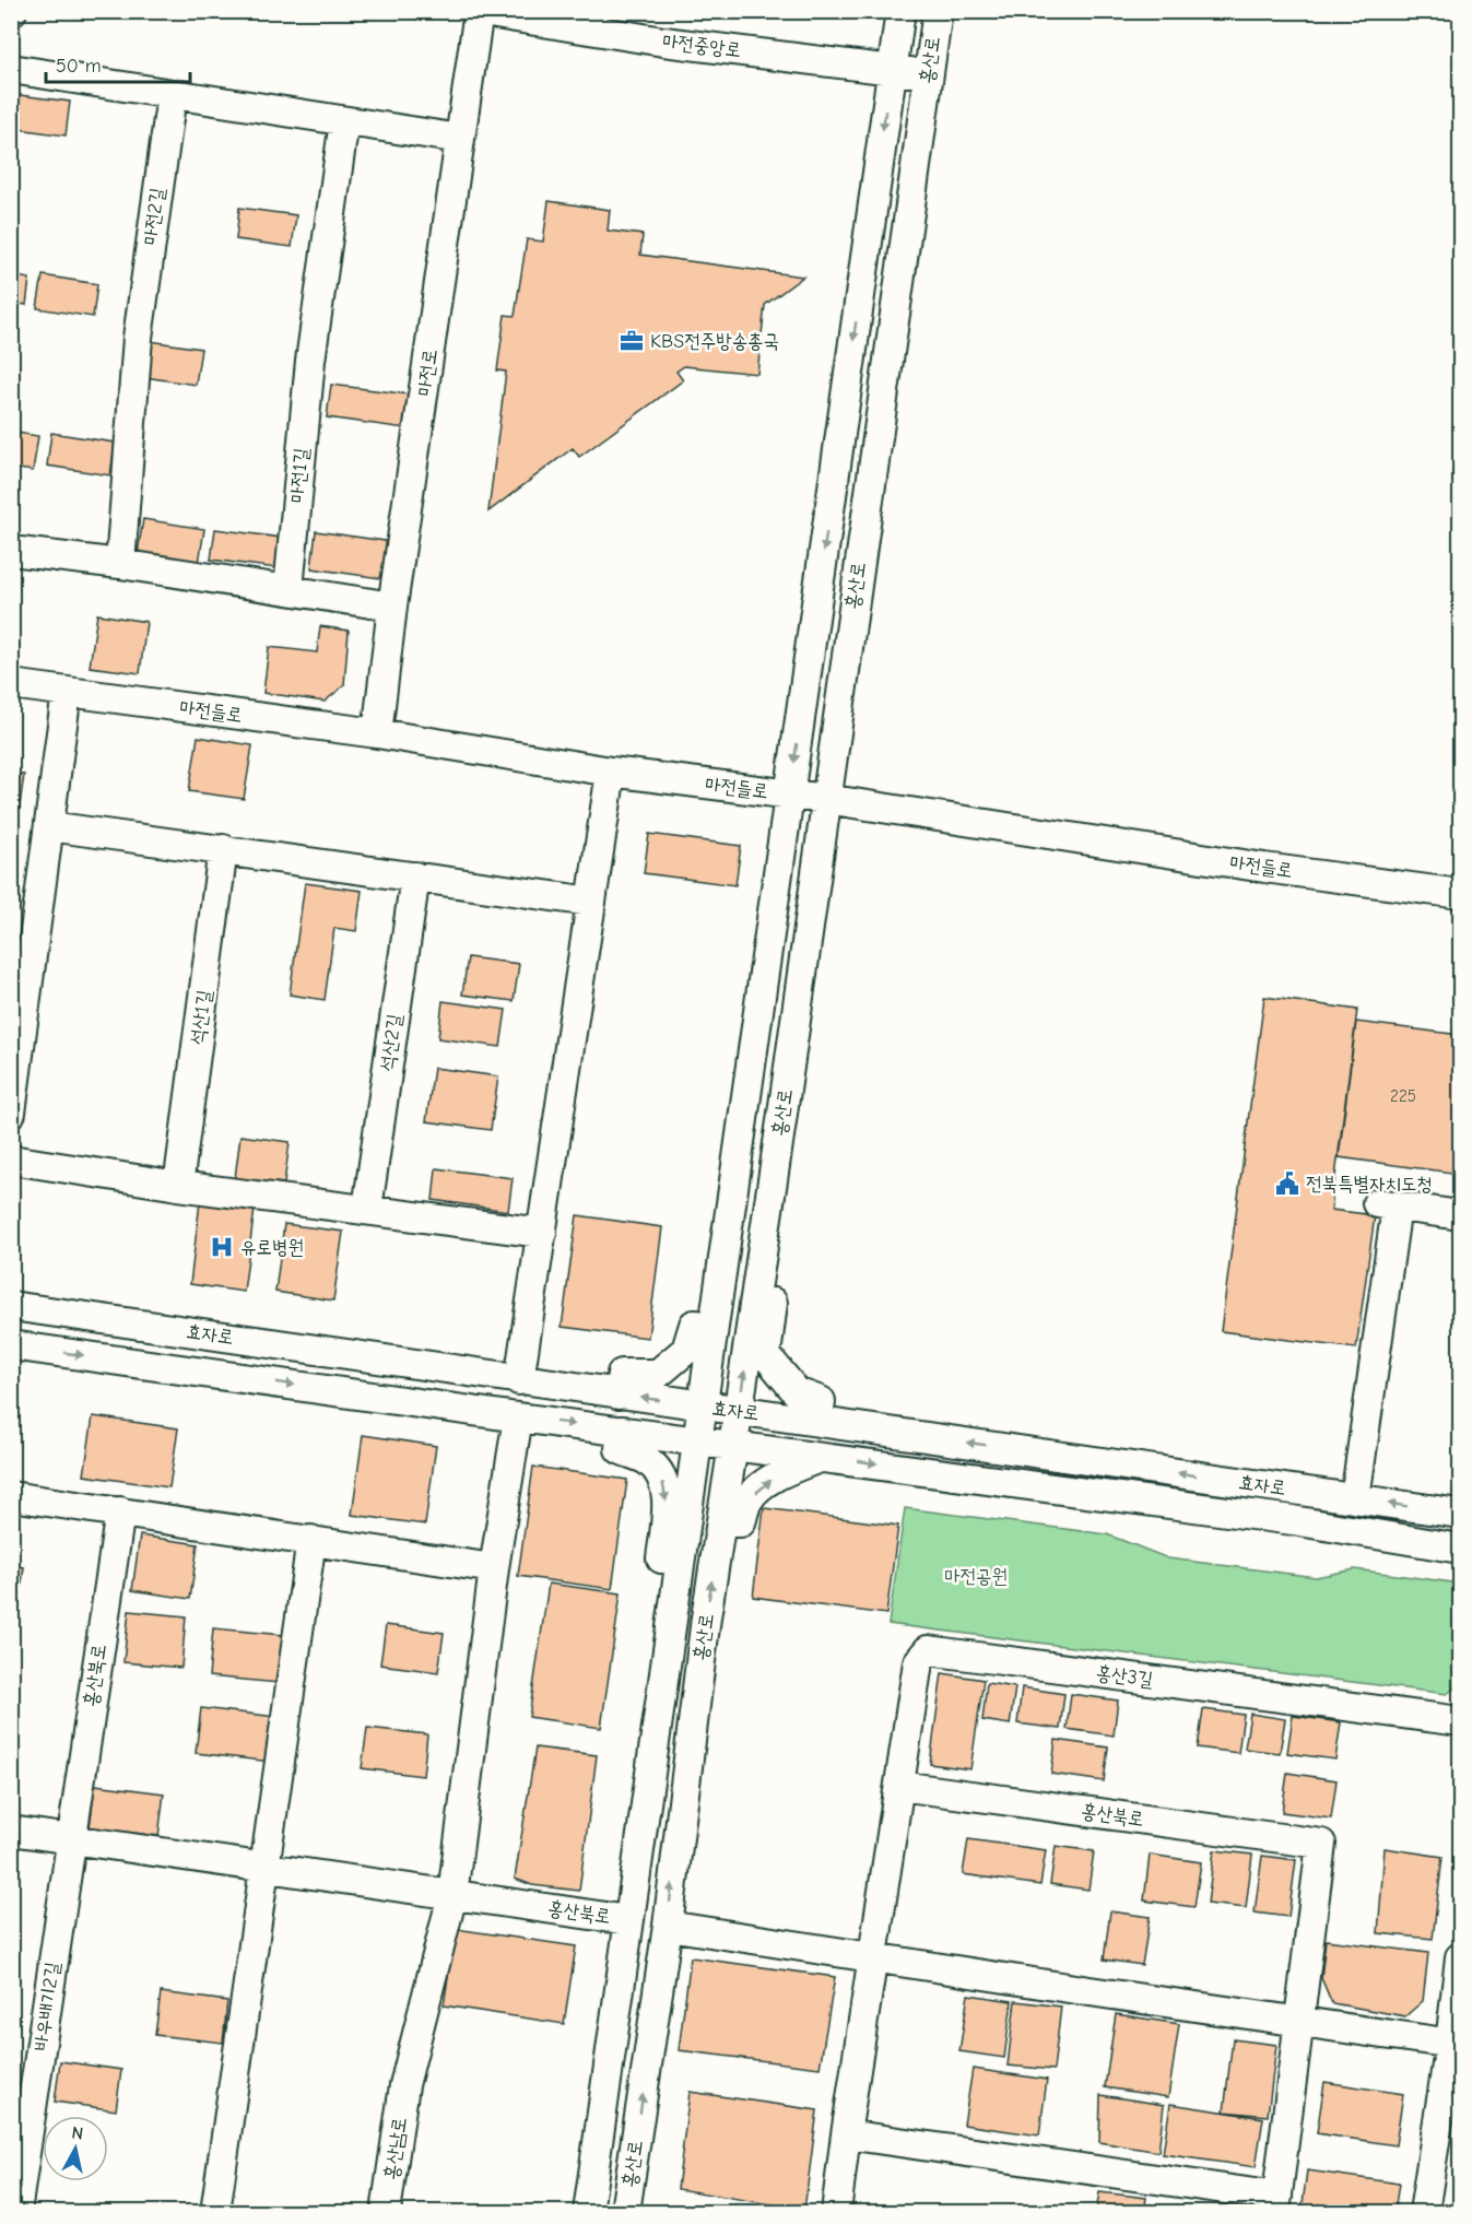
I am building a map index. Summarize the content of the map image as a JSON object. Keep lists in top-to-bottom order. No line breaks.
{"streets":{"street":["마전중앙로","홍산로","마전2길","마전로","마전1길","마전들로","석산1길","석산2길","효자로","홍산북로","홍산3길","바우배기2길","홍산남로"]},"crossings":[["마전중앙로","홍산로"],["마전중앙로","마전로"],["홍산로","마전들로"],["홍산로","효자로"],["홍산로","홍산북로"],["마전로","마전들로"],["홍산북로","홍산3길"],["홍산북로","바우배기2길"],["홍산북로","홍산남로"]],"parks":["마전공원"],"places":{"office":["KBS전주방송총국"],"public building":["전북특별자치도청"],"hospital":["유로병원"]},"house_numbers":["225"],"scale_bar":"50 m","north":"top"}
